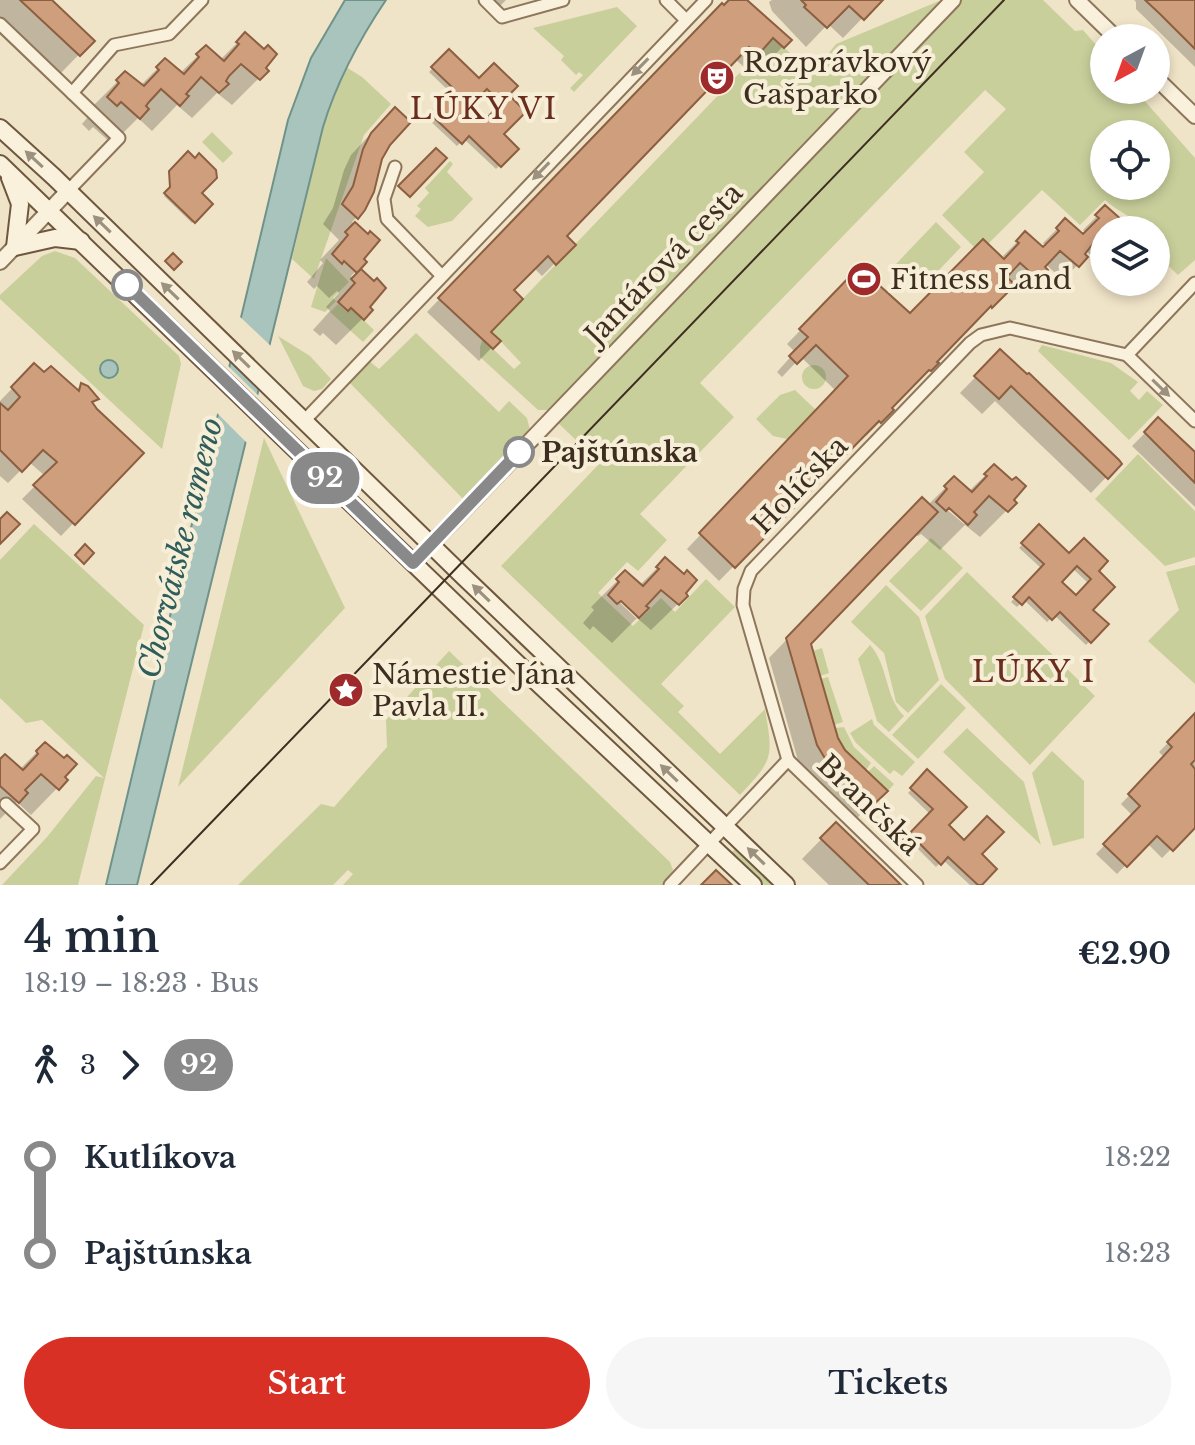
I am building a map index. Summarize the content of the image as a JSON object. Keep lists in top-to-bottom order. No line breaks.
{"streets":{"street":["Jantárová cesta","Holíčska","Brančská"]},"crossings":[["Holíčska","Brančská"]],"districts":["LÚKY VI","LÚKY I"],"water":["Chorvátske rameno"],"places":{"theatre":["Rozprávkový Gašparko"],"sports":["Fitness Land"],"other":["Pajštúnska"],"place":["Námestie Jána Pavla II."]},"lines":["bus line 92"],"north":"bottom left","page":{"on_map":"92","heading":["4 min","18:19 – 18:23 · Bus","€2.90"],"legs":["3","92"],"list":[{"name":"Kutlíkova","value":"18:22"},{"name":"Pajštúnska","value":"18:23"}],"buttons":["Start","Tickets"]}}
